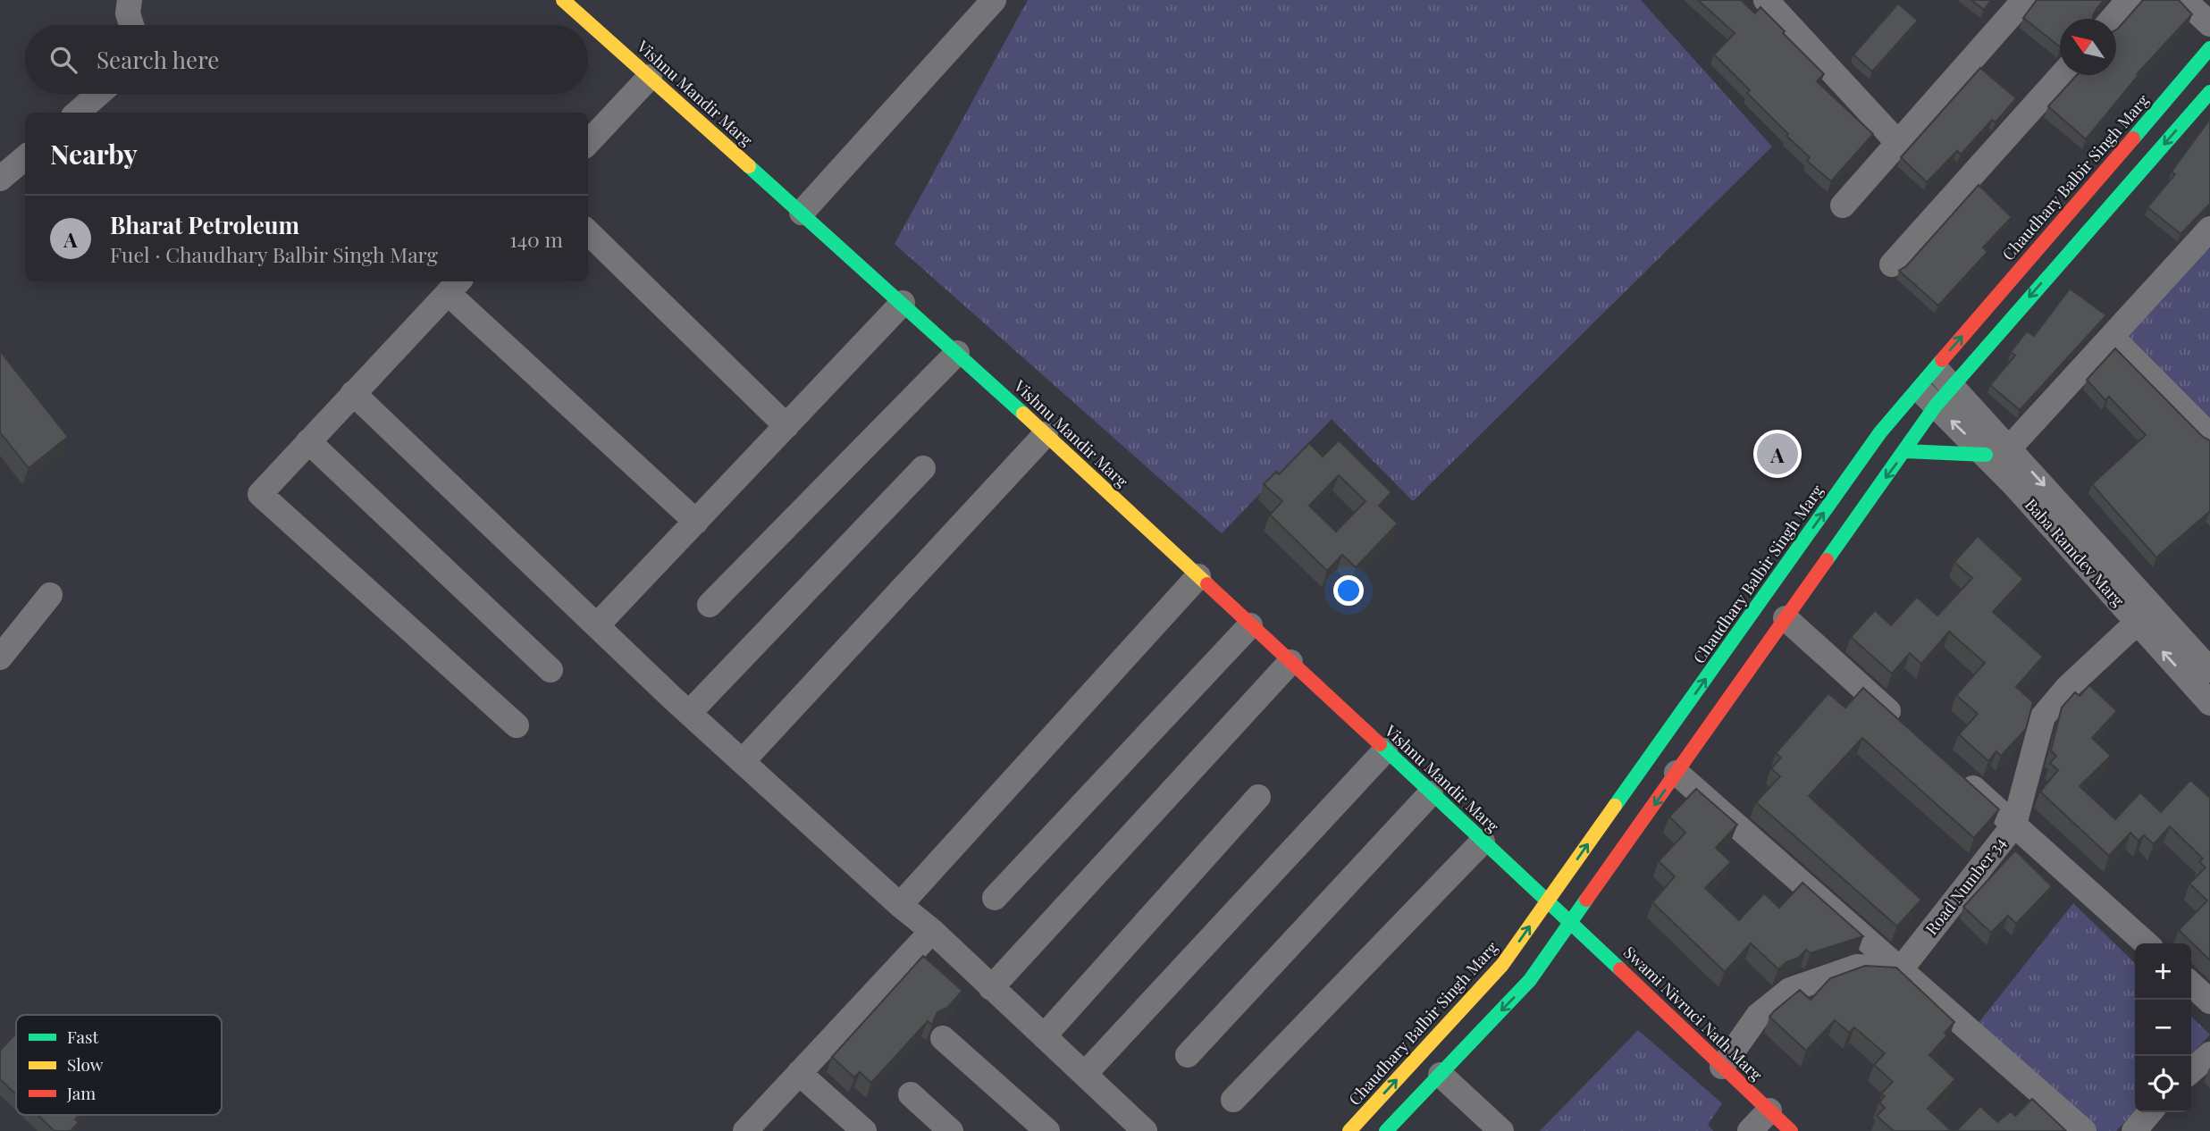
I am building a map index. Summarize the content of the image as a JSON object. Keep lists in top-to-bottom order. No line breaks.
{"streets":{"street":["Vishnu Mandir Marg","Chaudhary Balbir Singh Marg","Baba Ramdev Marg","Road Number 34","Swami Nivruci Nath Marg"]},"crossings":[["Vishnu Mandir Marg","Chaudhary Balbir Singh Marg"],["Vishnu Mandir Marg","Swami Nivruci Nath Marg"],["Chaudhary Balbir Singh Marg","Baba Ramdev Marg"],["Baba Ramdev Marg","Road Number 34"]],"legend":["Fast","Slow","Jam"],"north":"top left","page":{"search":"Search here","heading":"Nearby","list":[{"mark":"A","name":"Bharat Petroleum","note":"Fuel · Chaudhary Balbir Singh Marg","value":"140 m"}],"pins":"A","map_buttons":["+","−"]}}
